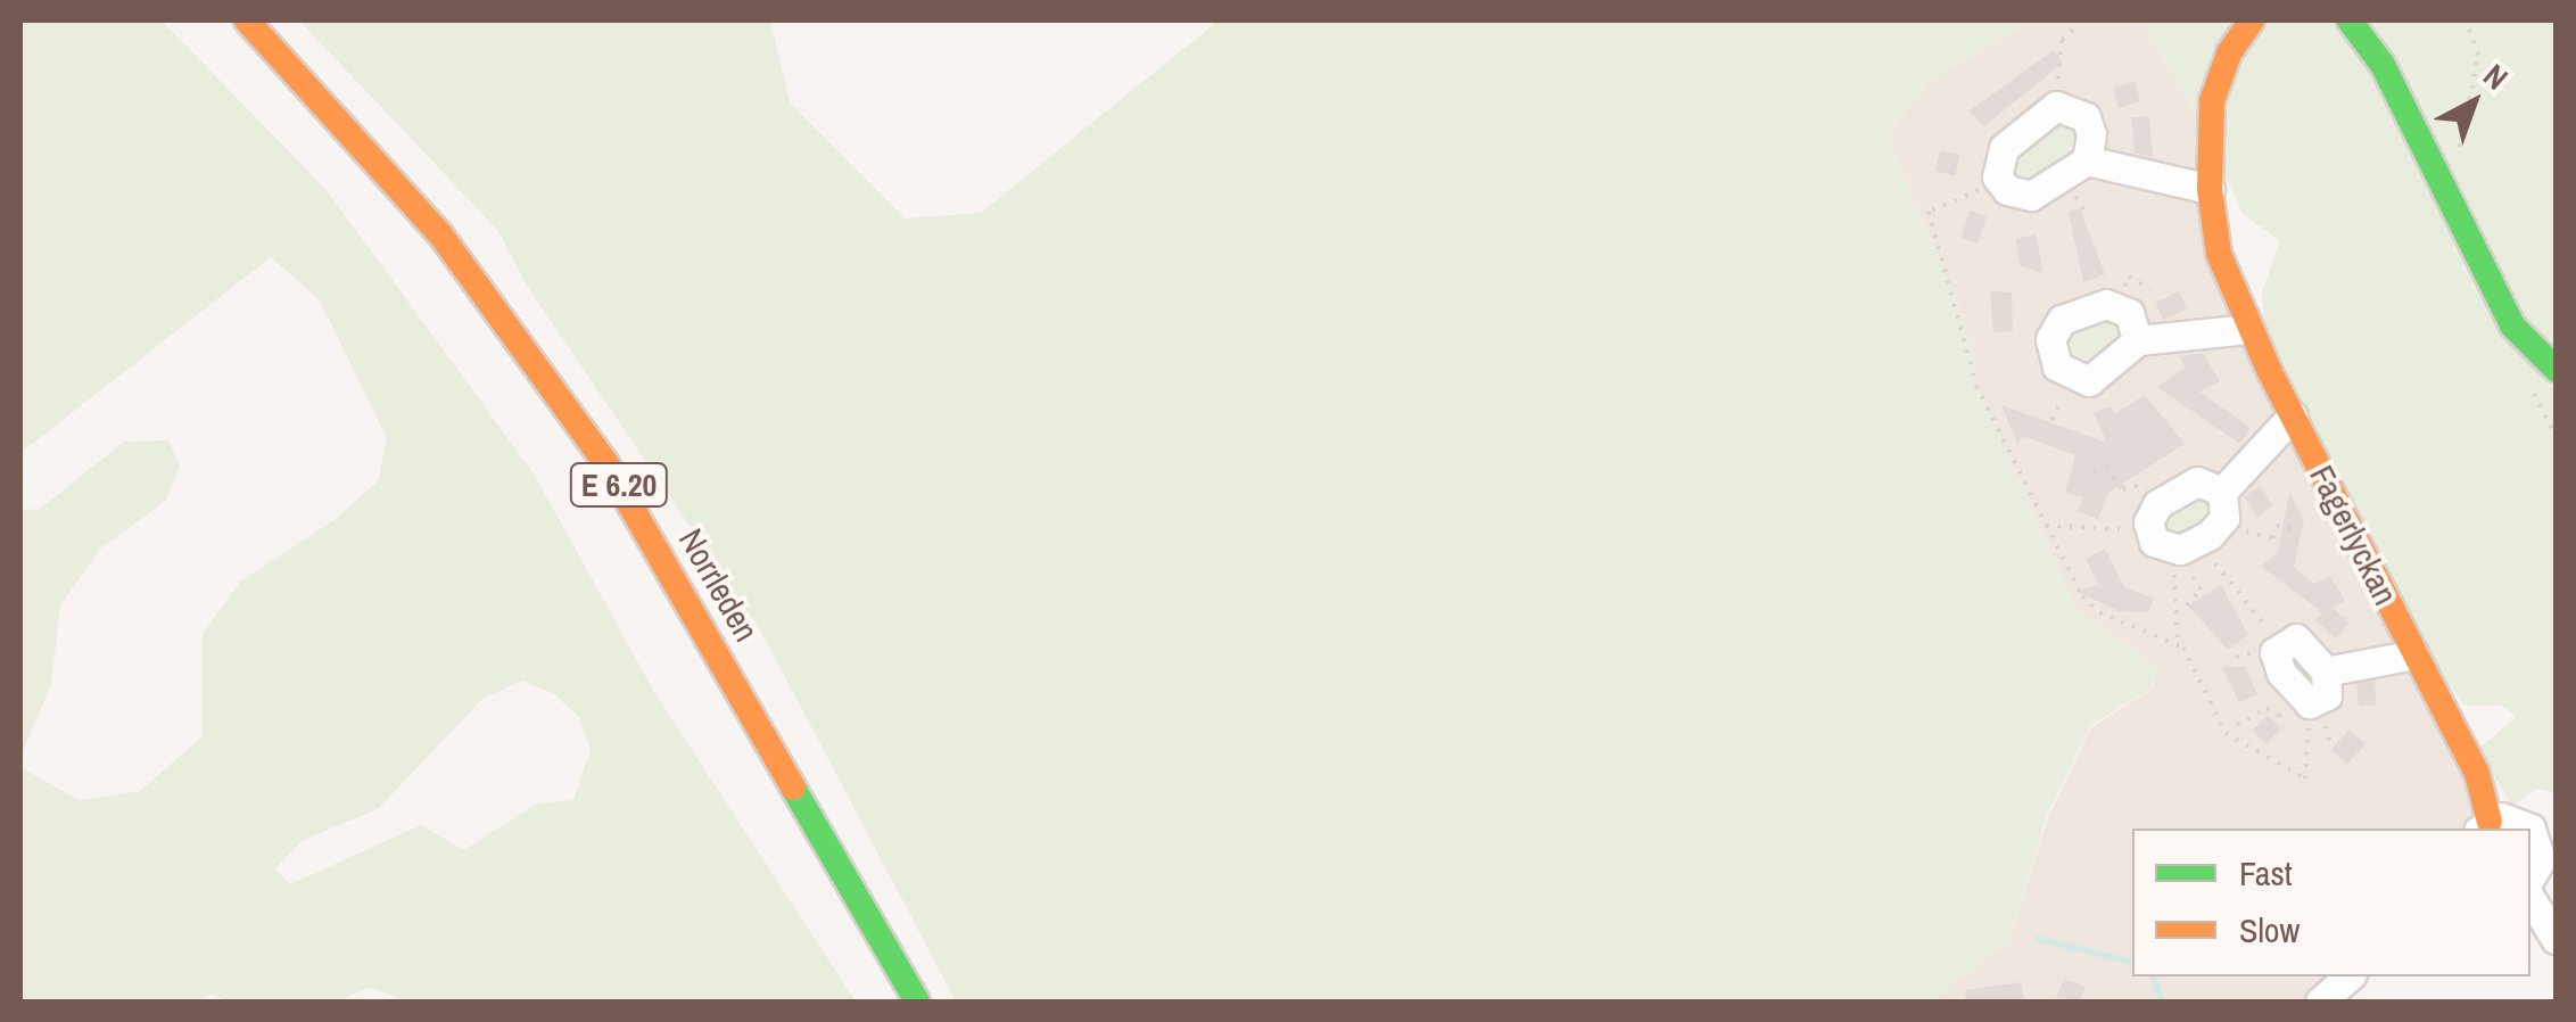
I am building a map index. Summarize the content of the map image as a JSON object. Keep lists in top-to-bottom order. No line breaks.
{"streets":{"main road":["E 6.20","Fagerlyckan","Norrleden"]},"legend":["Fast","Slow"],"north":"top right"}
